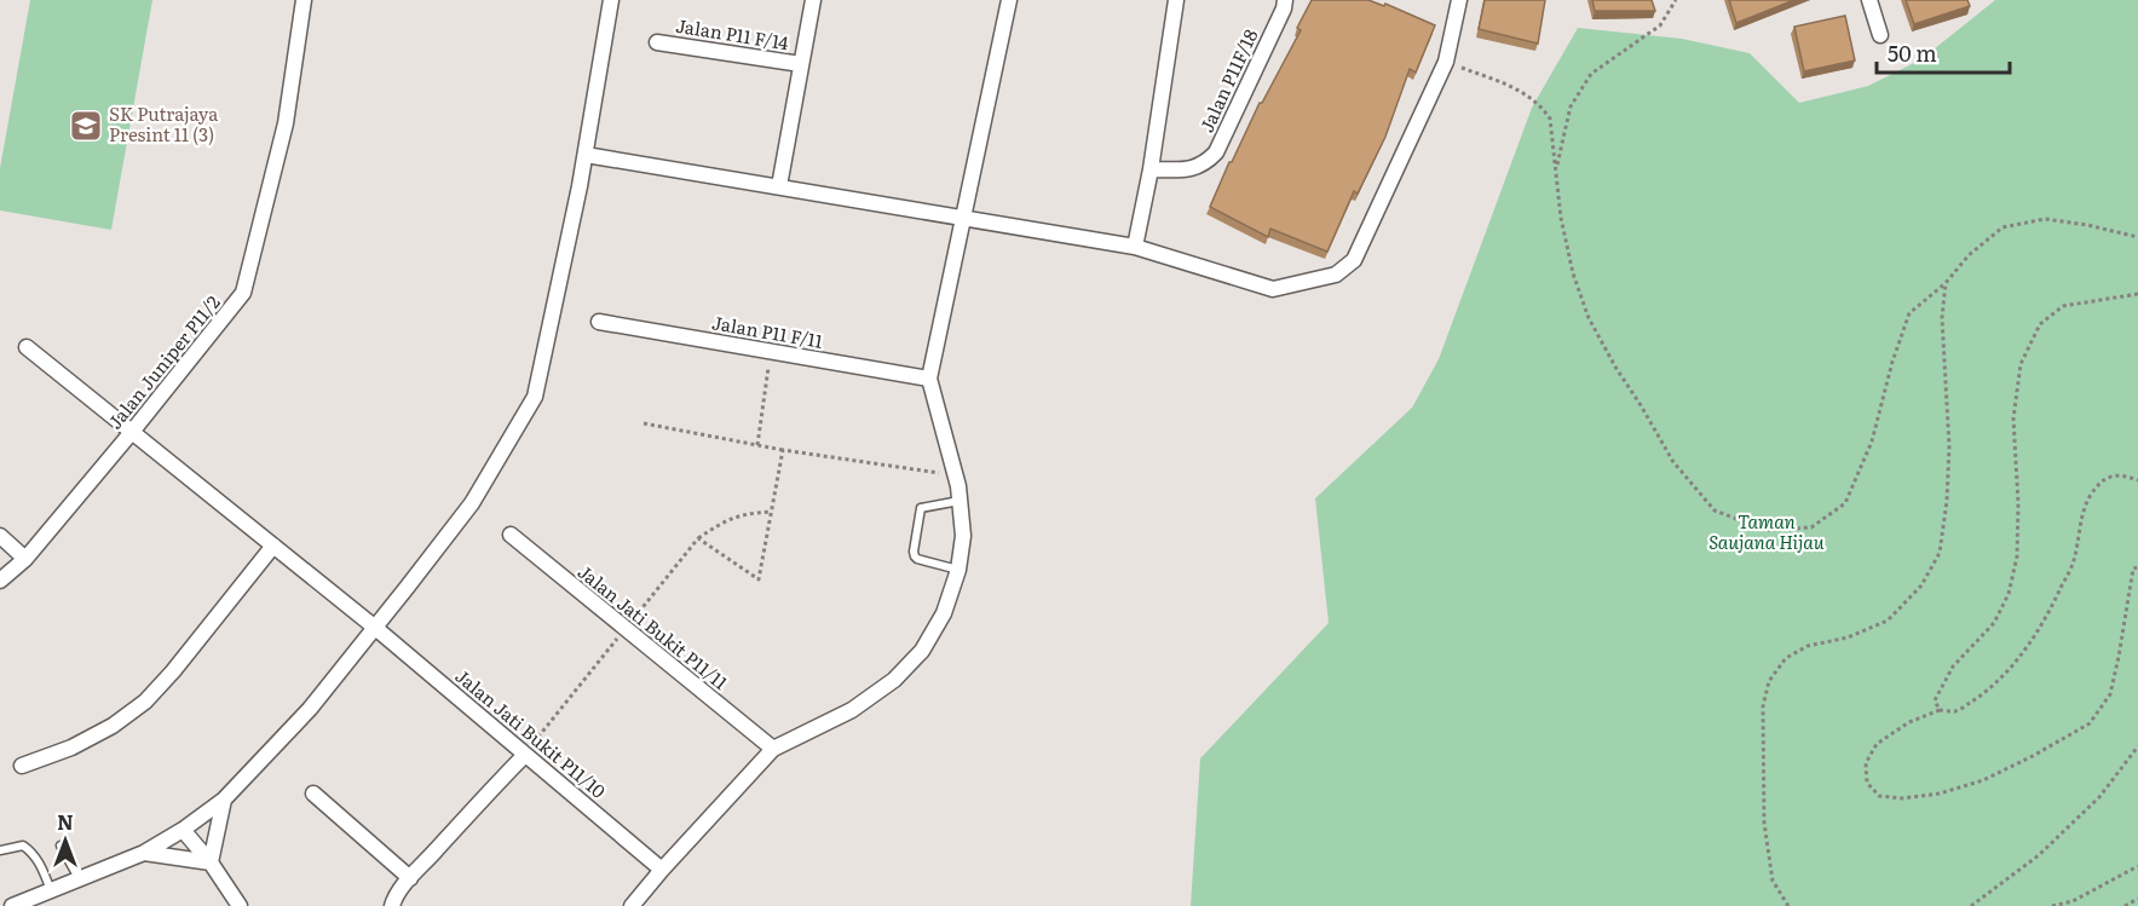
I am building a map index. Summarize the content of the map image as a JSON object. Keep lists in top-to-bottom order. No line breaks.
{"streets":{"street":["Jalan P11 F/14","Jalan P11F/18","Jalan P11 F/11","Jalan Juniper P11/2","Jalan Jati Bukit P11/11","Jalan Jati Bukit P11/10"]},"crossings":[["Jalan Juniper P11/2","Jalan Jati Bukit P11/10"]],"parks":["Taman Saujana Hijau"],"places":{"school or university":["SK Putrajaya Presint 11 (3)"]},"scale_bar":"50 m","north":"top"}
